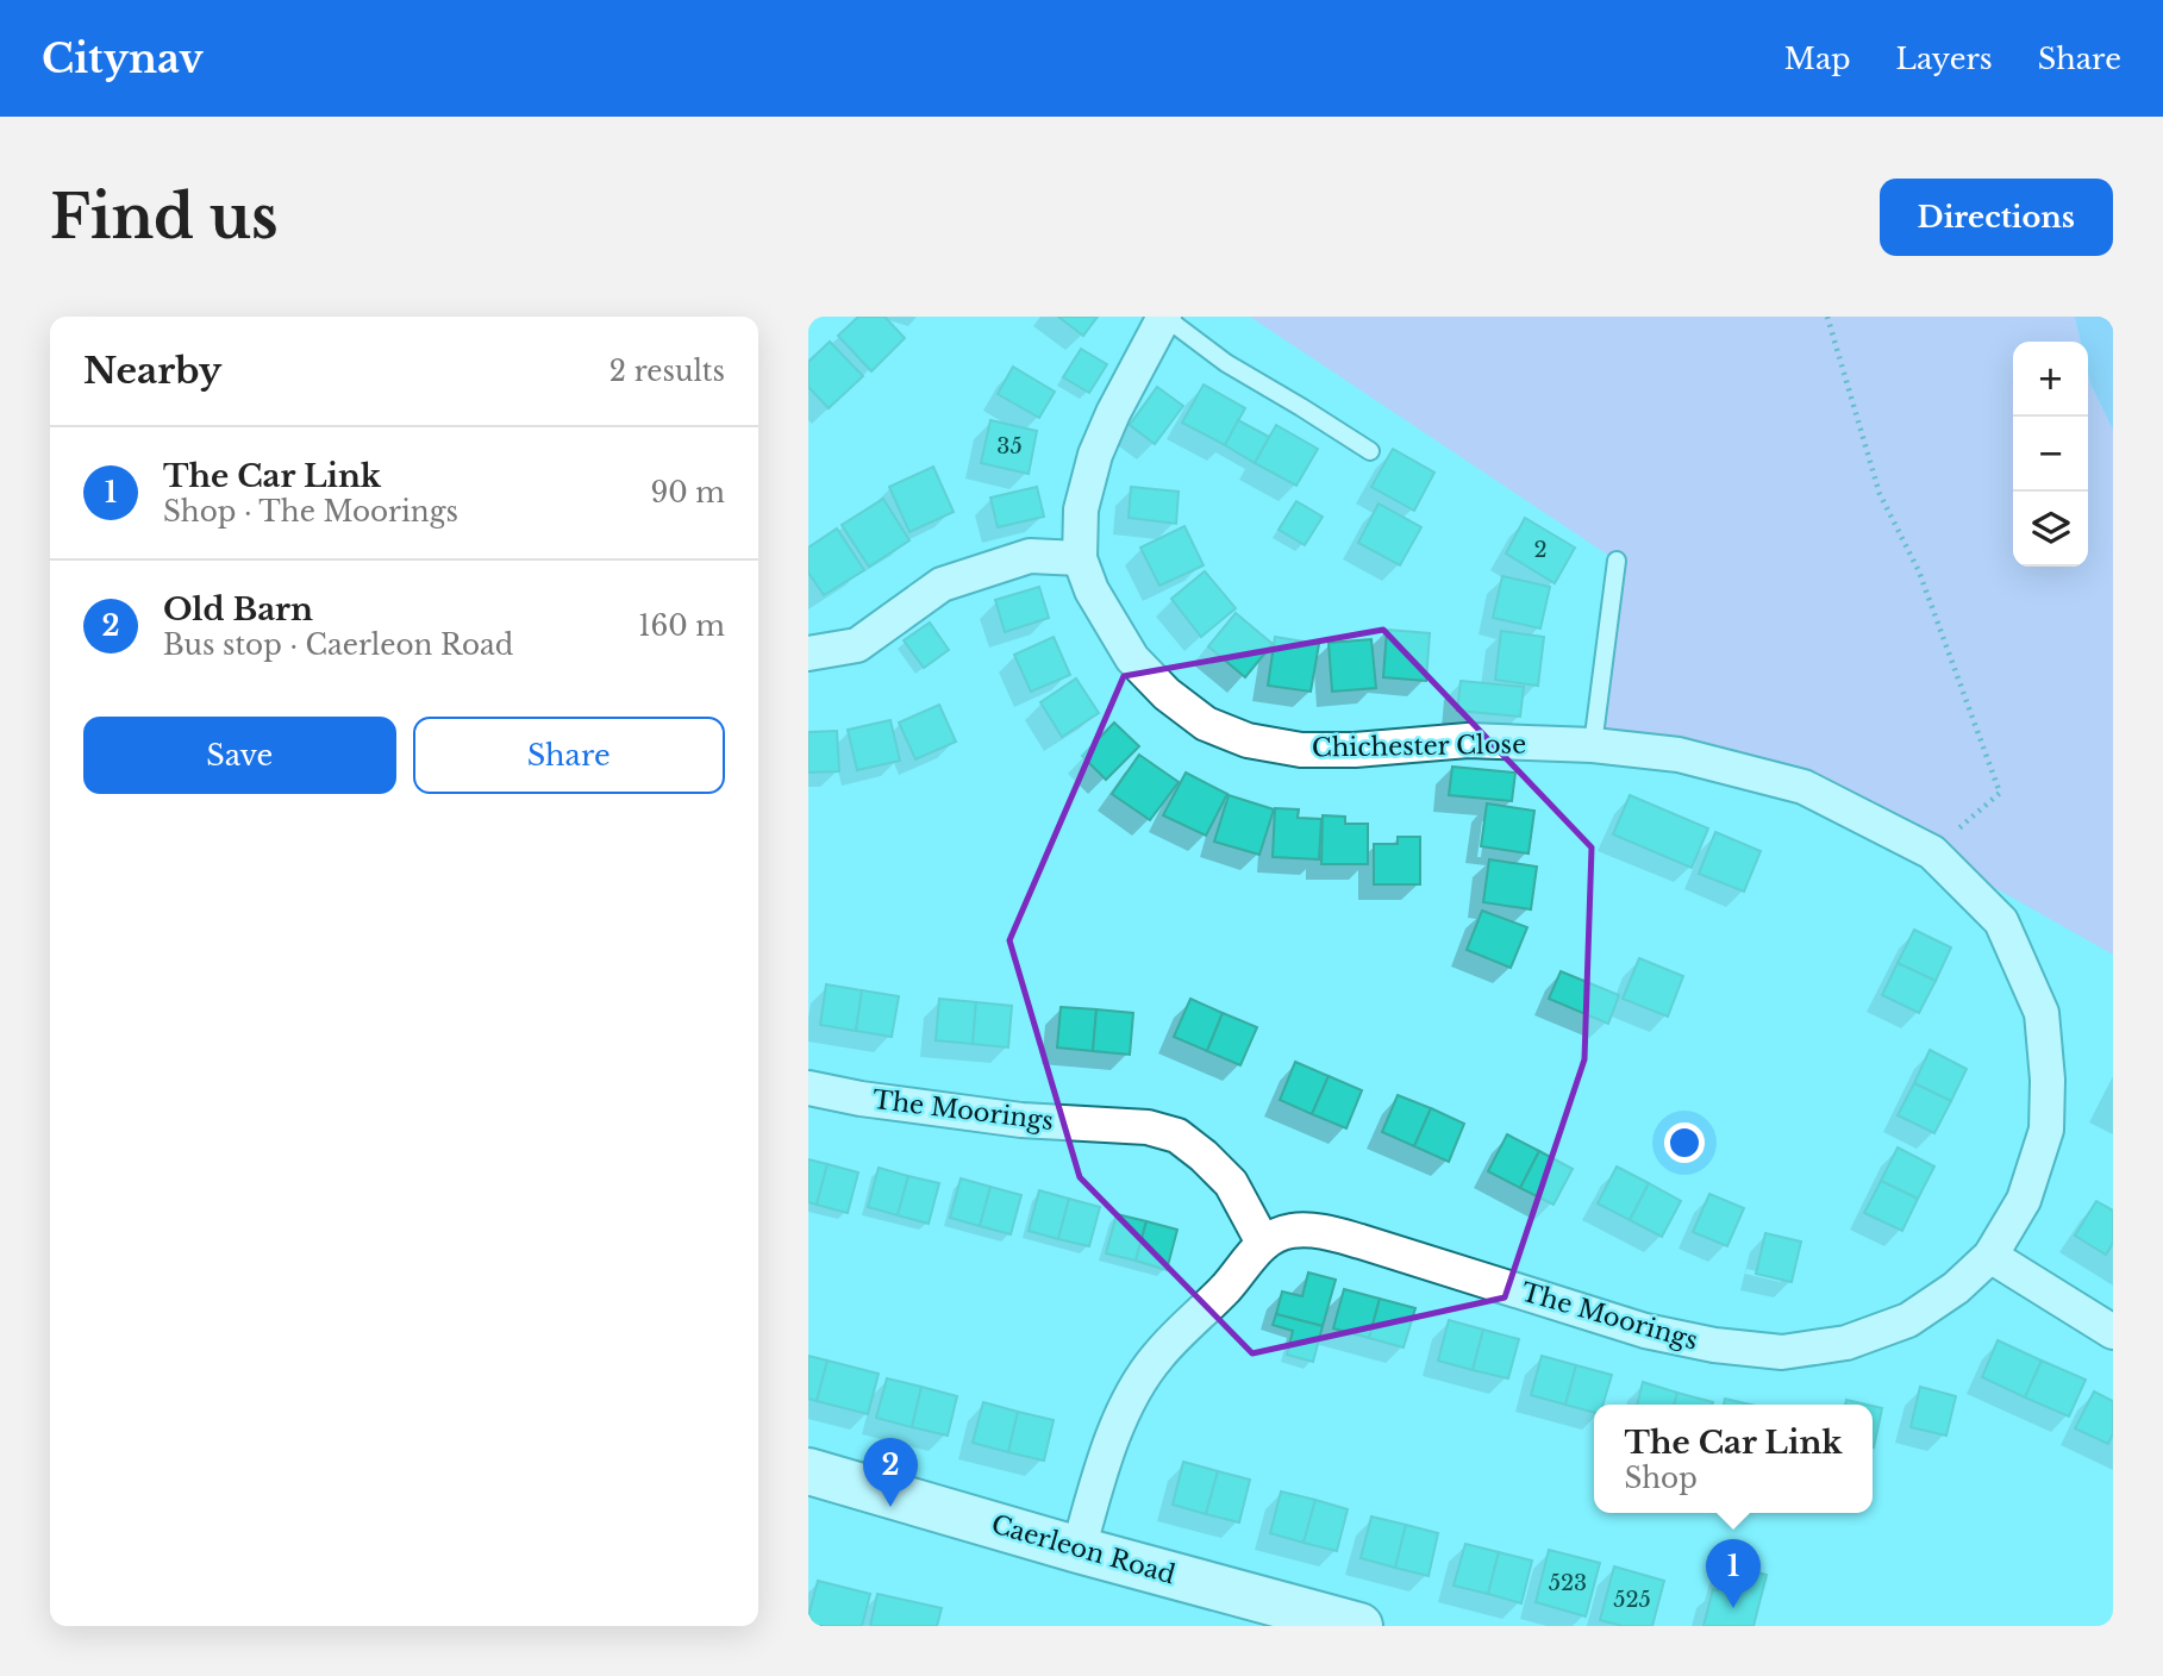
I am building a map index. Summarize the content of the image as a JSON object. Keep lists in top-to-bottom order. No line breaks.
{"streets":{"main road":["Caerleon Road"],"street":["Chichester Close","The Moorings"]},"crossings":[["Chichester Close","The Moorings"]],"house_numbers":["35","2","523","525"],"page":{"header":"Citynav","nav":["Map","Layers","Share"],"buttons":["Directions",["Save","Share"]],"title":"Find us","heading":["Nearby","2 results"],"map_buttons":["+","−"],"list":[{"mark":"1","name":"The Car Link","note":"Shop · The Moorings","value":"90 m"},{"mark":"2","name":"Old Barn","note":"Bus stop · Caerleon Road","value":"160 m"}],"popup":["The Car Link","Shop"],"pins":["2","1"]}}
